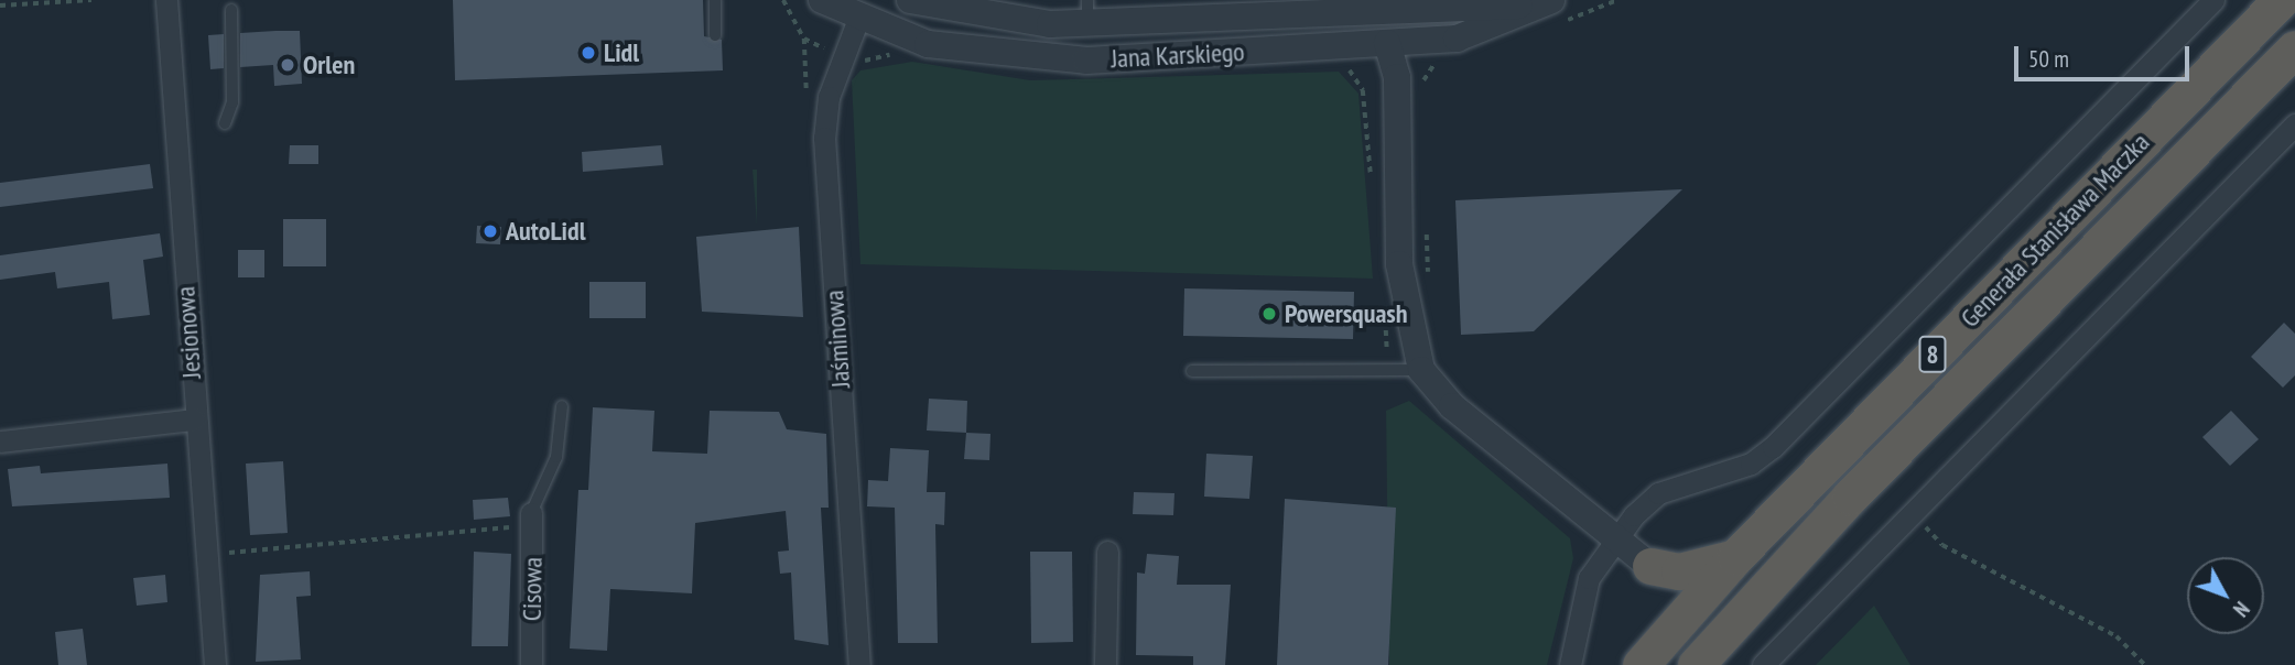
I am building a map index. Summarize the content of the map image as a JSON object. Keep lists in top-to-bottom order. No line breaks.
{"streets":{"highway":["Generała Stanisława Maczka","8"],"street":["Jana Karskiego","Jesionowa","Jaśminowa","Cisowa"]},"crossings":[["Jana Karskiego","Jaśminowa"]],"places":["Lidl","Orlen","AutoLidl","Powersquash"],"scale_bar":"50 m","north":"bottom right"}
